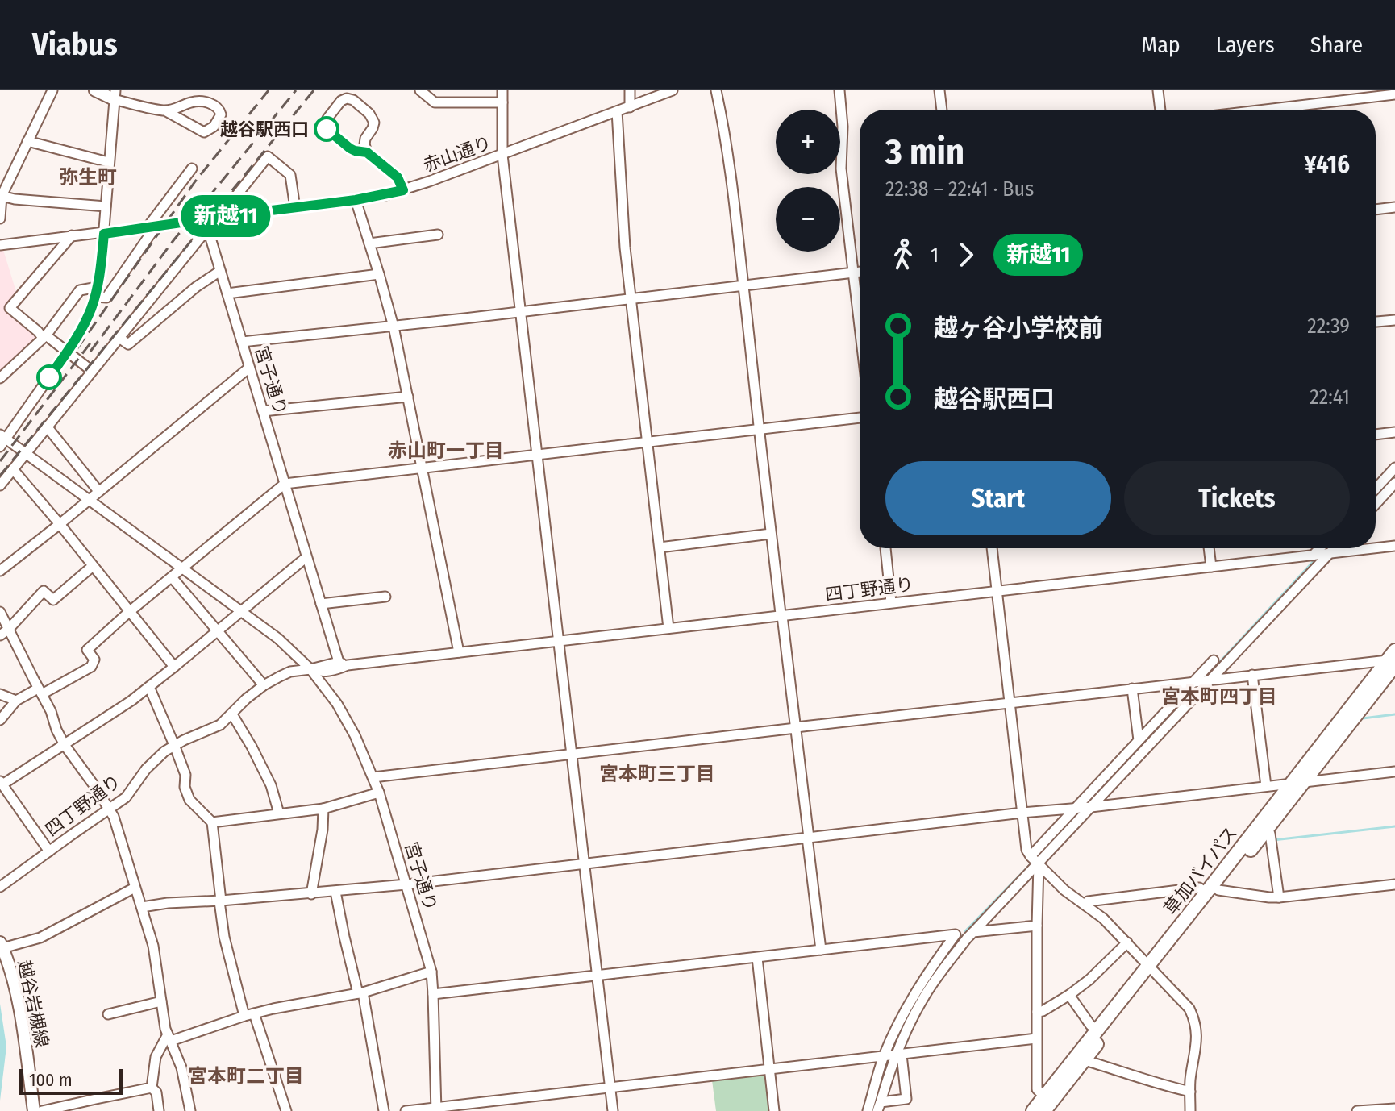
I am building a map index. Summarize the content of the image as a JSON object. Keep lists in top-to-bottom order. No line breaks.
{"streets":{"highway":["草加バイパス"],"main road":["越谷岩槻線"],"street":["赤山通り","宮子通り","四丁野通り"]},"crossings":[["赤山通り","宮子通り"],["宮子通り","四丁野通り"]],"districts":["弥生町","赤山町一丁目","宮本町四丁目","宮本町三丁目","宮本町二丁目"],"places":["越谷駅西口"],"lines":["bus line 新越11"],"scale_bar":"100 m","page":{"header":"Viabus","nav":["Map","Layers","Share"],"on_map":"新越11","map_buttons":["+","−"],"heading":["3 min","22:38 – 22:41 · Bus","¥416"],"legs":["1","新越11"],"list":[{"name":"越ヶ谷小学校前","value":"22:39"},{"name":"越谷駅西口","value":"22:41"}],"buttons":["Start","Tickets"],"scale":"100 m"}}
